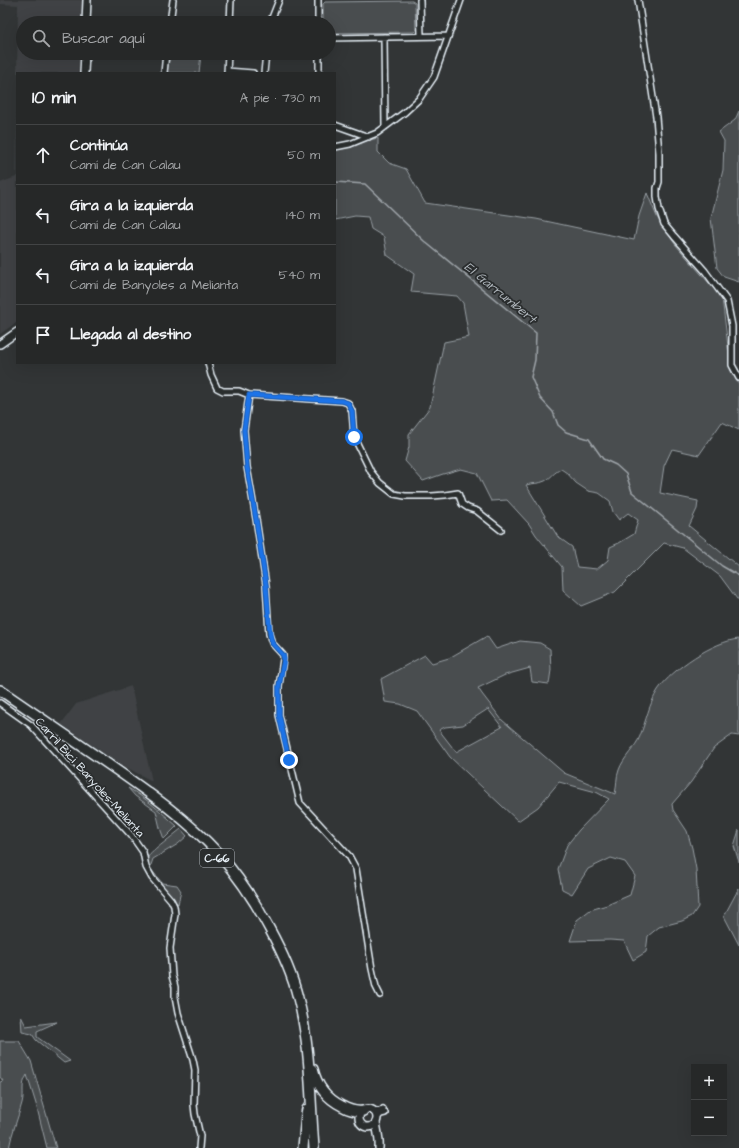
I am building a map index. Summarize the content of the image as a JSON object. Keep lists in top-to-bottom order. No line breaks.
{"streets":{"highway":["C-66"],"street":["Carril Bici Banyoles-Melianta"]},"water":["El Garrumbert"],"page":{"search":"Buscar aquí","heading":["10 min","A pie · 730 m"],"list":[["Continúa","Camí de Can Calau","50 m"],["Gira a la izquierda","Camí de Can Calau","140 m"],["Gira a la izquierda","Camí de Banyoles a Melianta","540 m"],"Llegada al destino"],"map_buttons":["+","−"]}}
